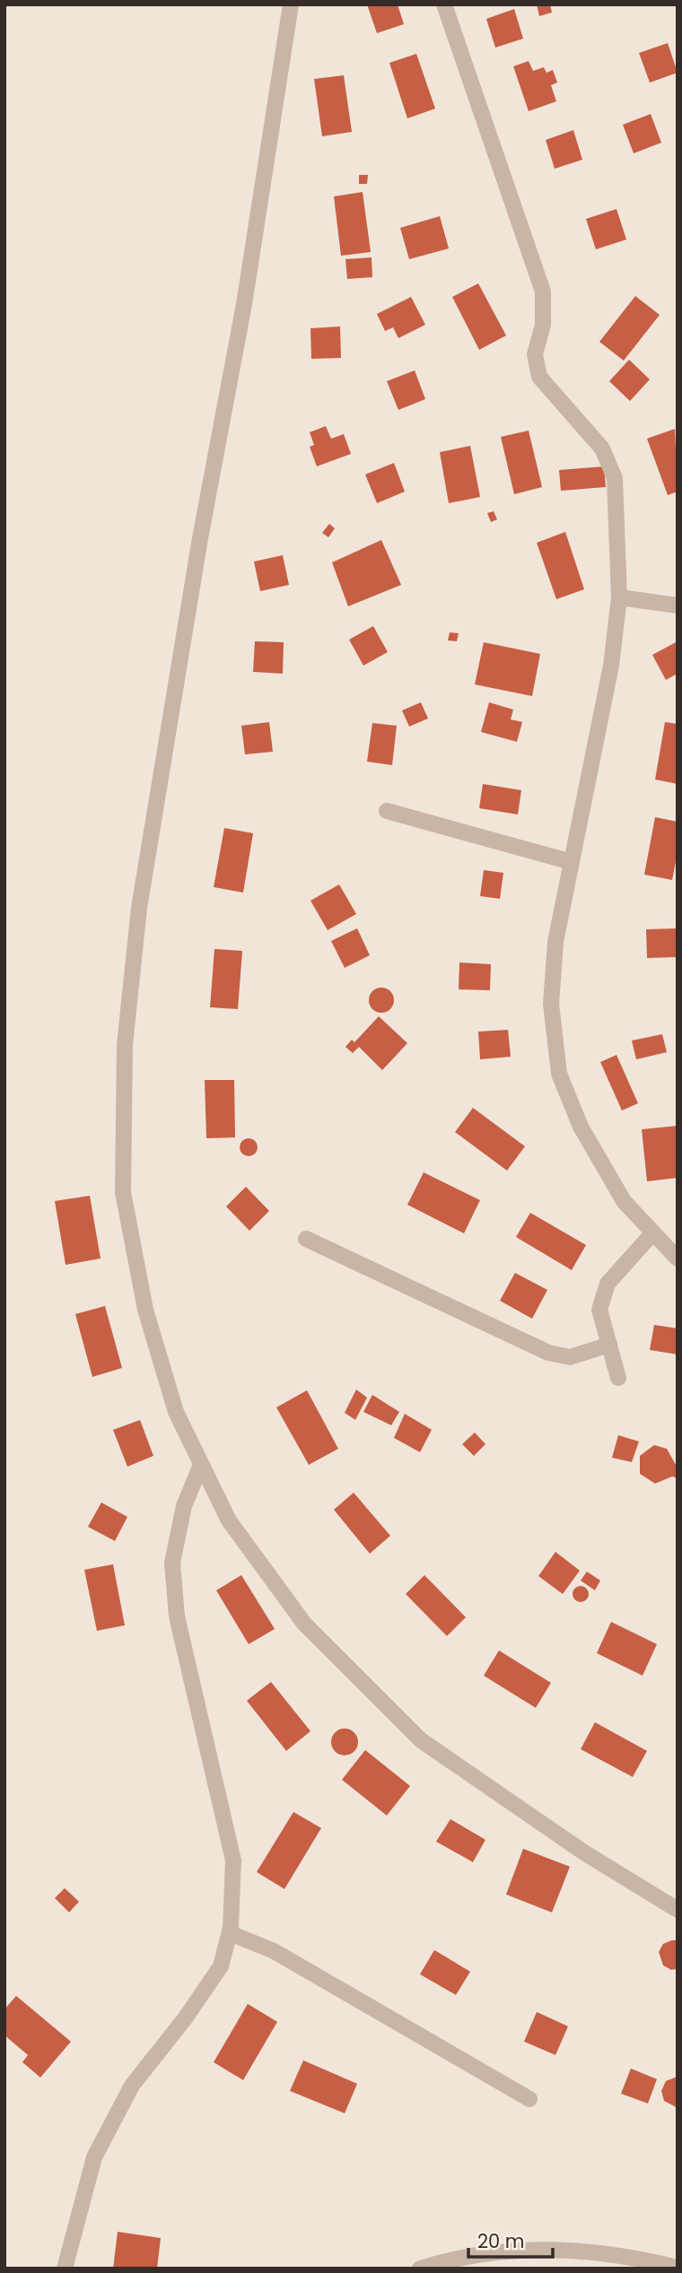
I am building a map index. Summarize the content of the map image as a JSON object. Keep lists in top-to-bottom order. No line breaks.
{"scale_bar":"20 m"}
